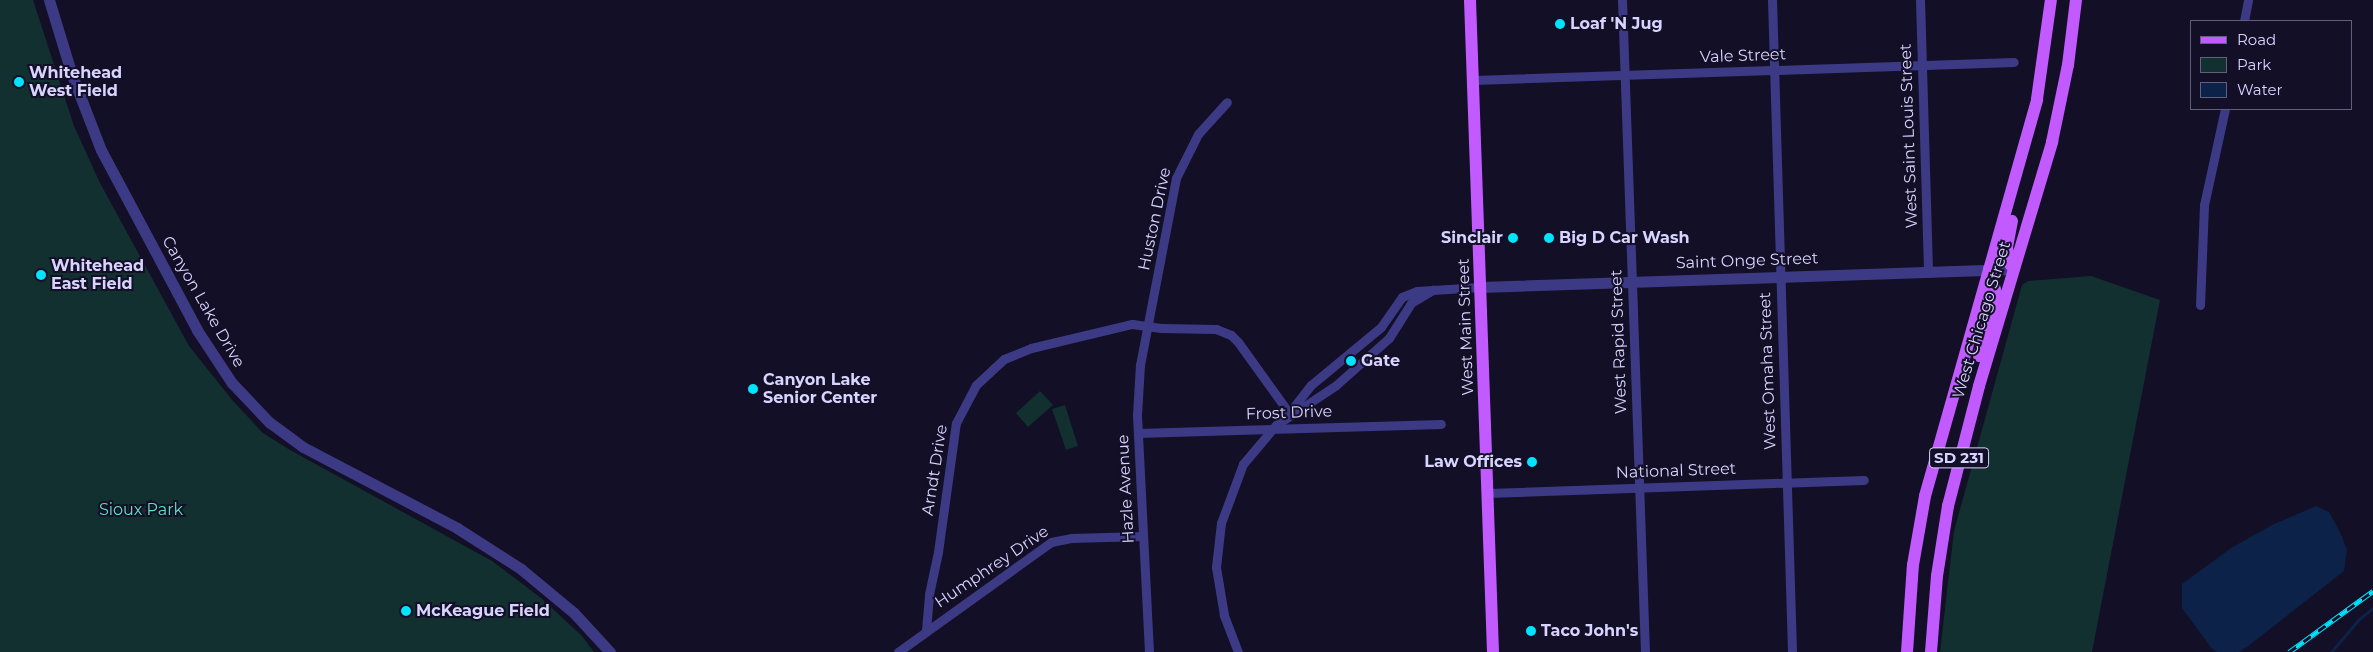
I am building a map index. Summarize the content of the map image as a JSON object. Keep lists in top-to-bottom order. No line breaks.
{"streets":{"main road":["West Chicago Street","West Main Street","SD 231"],"street":["Vale Street","West Saint Louis Street","Huston Drive","Saint Onge Street","Canyon Lake Drive","West Rapid Street","West Omaha Street","Frost Drive","Arndt Drive","National Street","Hazle Avenue","Humphrey Drive"]},"crossings":[["Vale Street","West Saint Louis Street"],["Vale Street","West Main Street"],["Vale Street","West Rapid Street"],["Vale Street","West Omaha Street"],["West Saint Louis Street","Saint Onge Street"],["Huston Drive","Arndt Drive"],["Huston Drive","Hazle Avenue"],["Saint Onge Street","West Chicago Street"],["Saint Onge Street","West Main Street"],["Saint Onge Street","West Rapid Street"],["Saint Onge Street","West Omaha Street"],["West Main Street","National Street"],["West Rapid Street","National Street"],["West Omaha Street","National Street"],["Frost Drive","Hazle Avenue"],["Arndt Drive","Hazle Avenue"],["Arndt Drive","Humphrey Drive"],["Hazle Avenue","Humphrey Drive"]],"parks":["Sioux Park"],"places":["Loaf 'N Jug","Whitehead West Field","Sinclair","Big D Car Wash","Whitehead East Field","Gate","Canyon Lake Senior Center","Law Offices","McKeague Field","Taco John's"],"legend":["Road","Park","Water"]}
